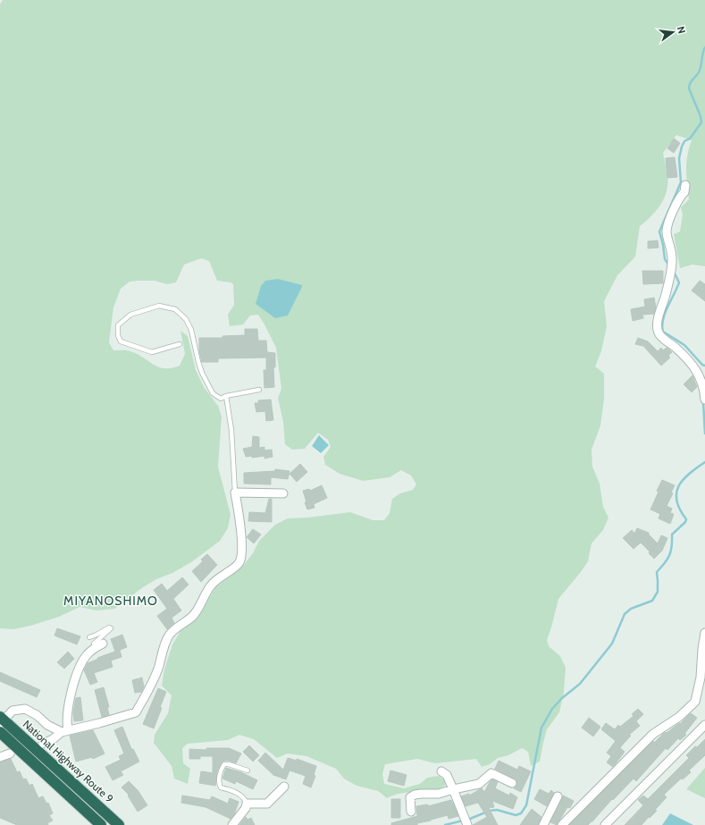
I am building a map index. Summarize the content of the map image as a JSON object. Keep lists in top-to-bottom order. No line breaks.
{"streets":{"highway":["National Highway Route 9"]},"districts":["MIYANOSHIMO"],"north":"right"}
